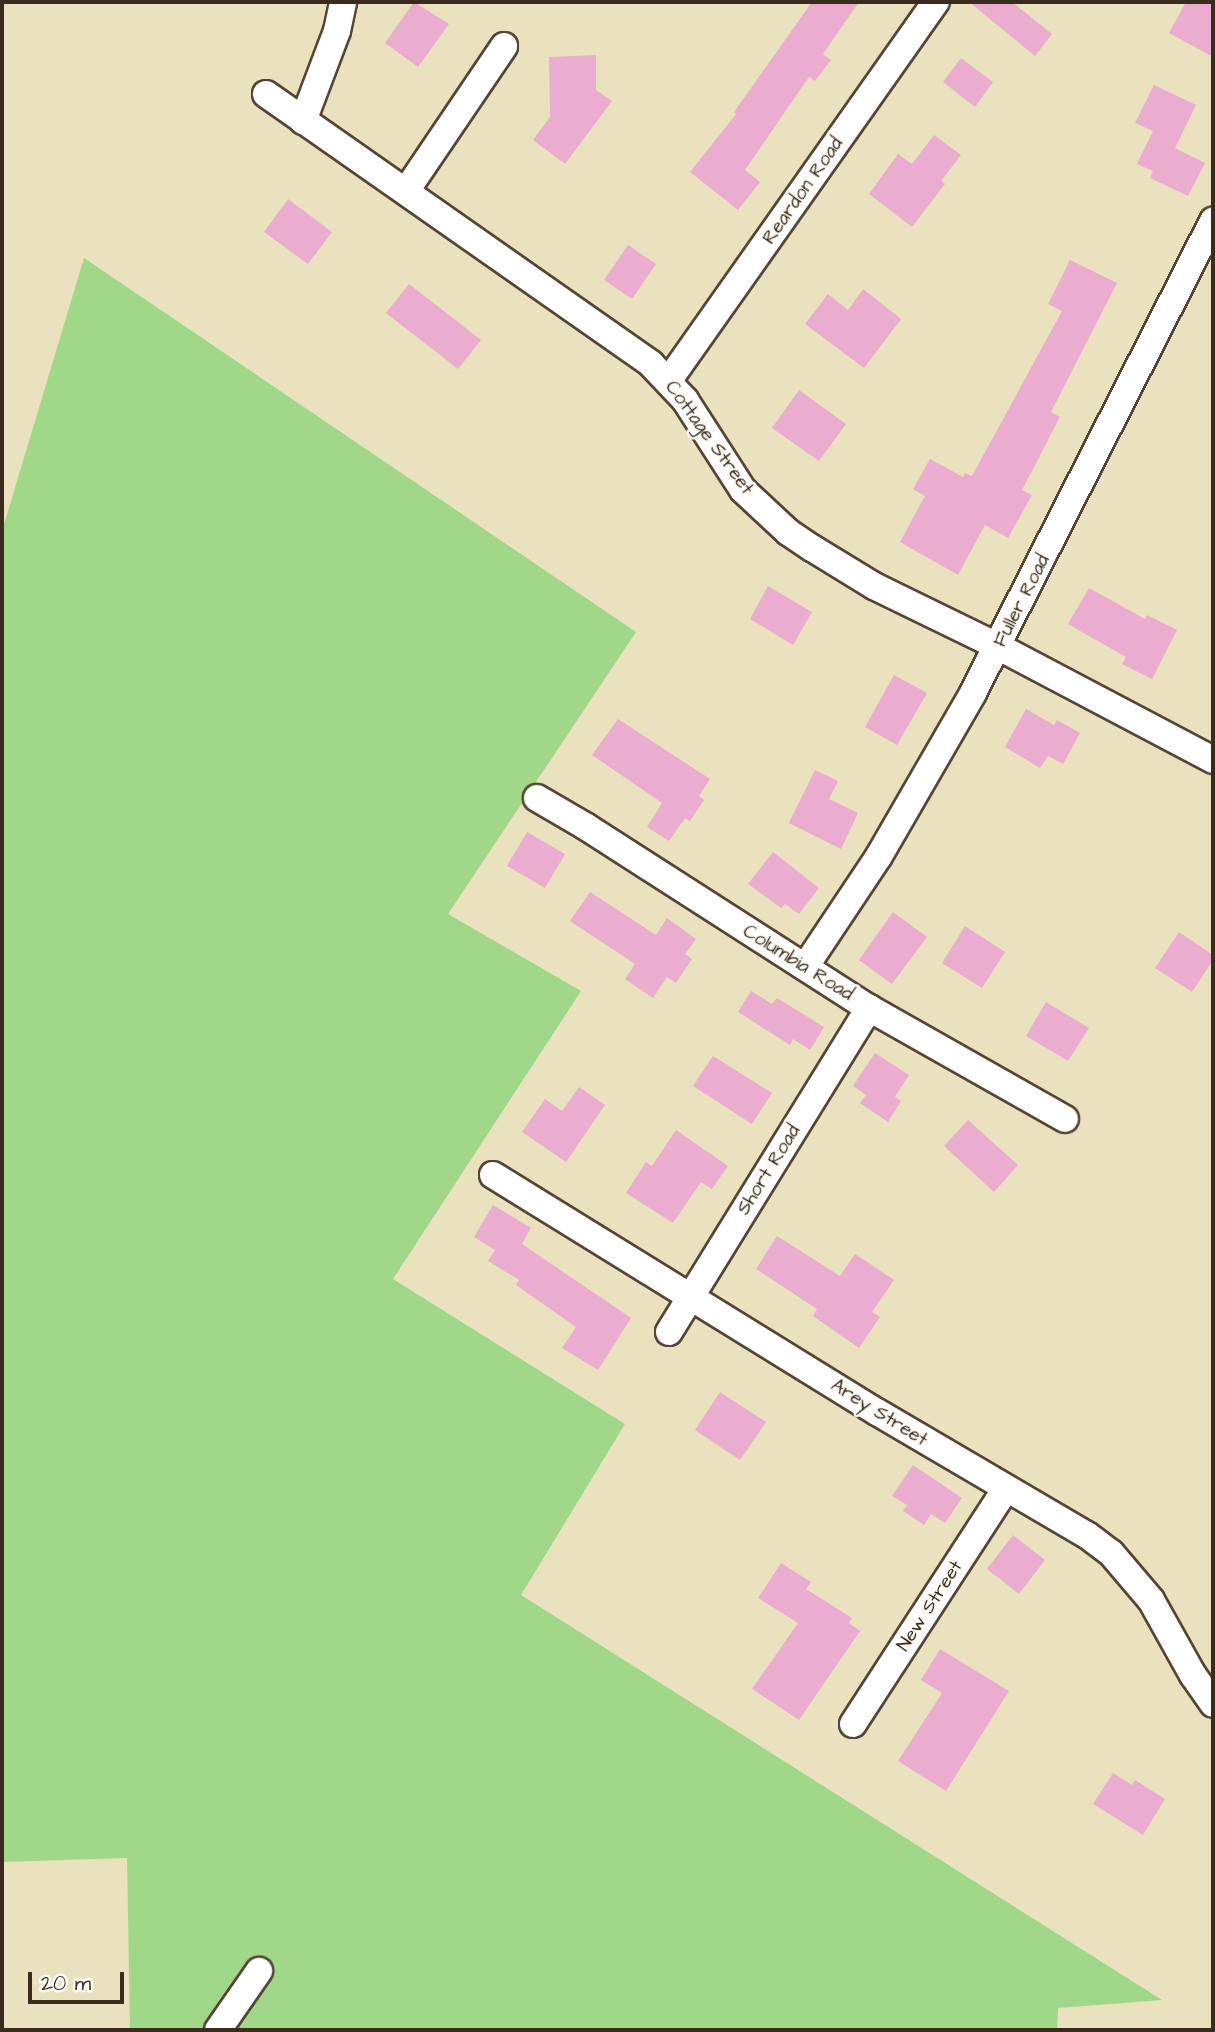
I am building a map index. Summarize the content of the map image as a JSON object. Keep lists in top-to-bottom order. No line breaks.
{"streets":{"street":["Reardon Road","Cottage Street","Fuller Road","Columbia Road","Short Road","Arey Street","New Street"]},"crossings":[["Reardon Road","Cottage Street"],["Cottage Street","Fuller Road"],["Fuller Road","Columbia Road"],["Columbia Road","Short Road"],["Short Road","Arey Street"],["Arey Street","New Street"]],"scale_bar":"20 m"}
